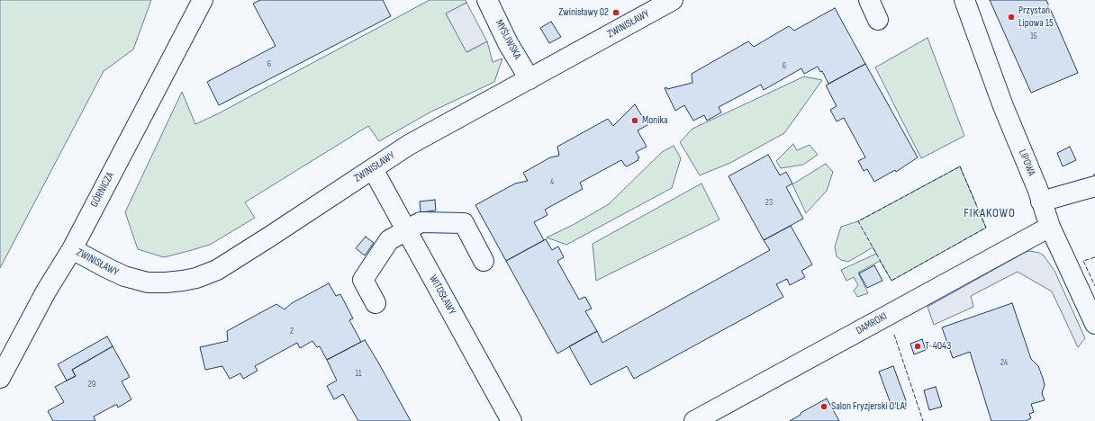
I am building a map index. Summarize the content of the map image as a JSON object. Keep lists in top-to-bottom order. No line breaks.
{"streets":{"street":["ZWINISŁAWY","MYŚLIWSKA","LIPOWA","GÓRNICZA","WITOSŁAWY","DAMROKI"]},"crossings":[["ZWINISŁAWY","MYŚLIWSKA"],["ZWINISŁAWY","GÓRNICZA"],["ZWINISŁAWY","WITOSŁAWY"],["LIPOWA","DAMROKI"]],"districts":["FIKAKOWO"],"places":["Zwinisławy 02","Przystań Lipowa 15","Monika","T-4043","Salon Fryzjerski O'LA!"],"house_numbers":["15","6","6","4","23","2","24","11","29"]}
